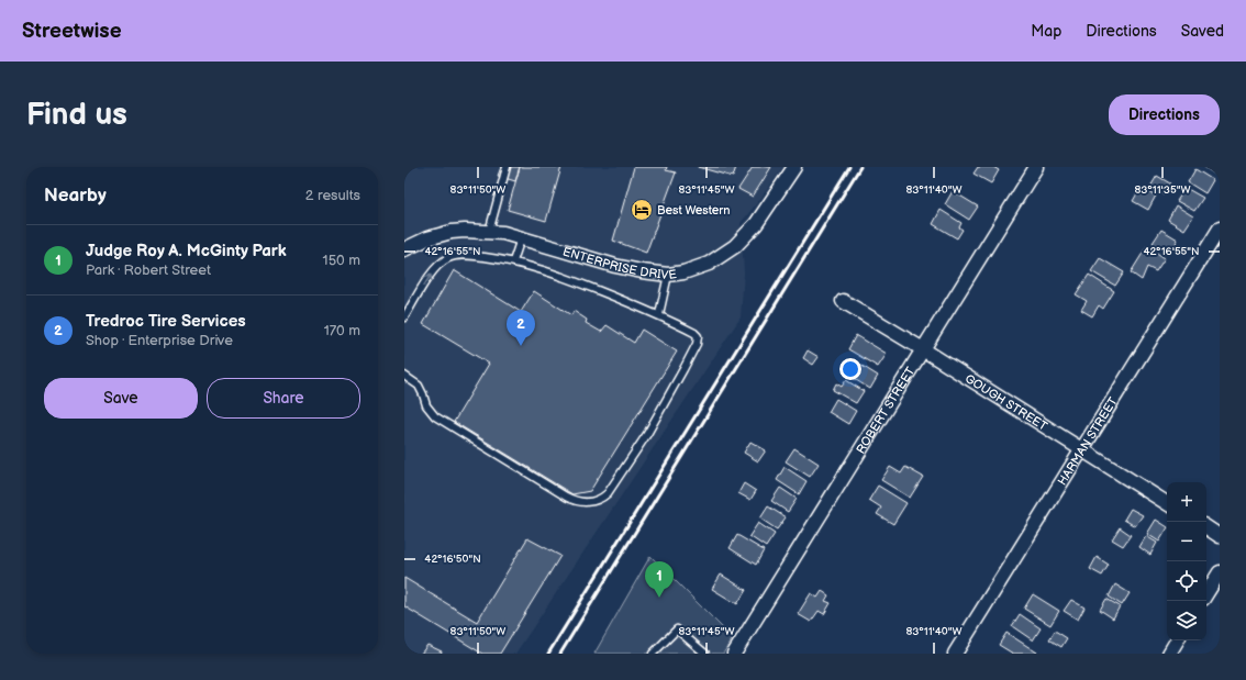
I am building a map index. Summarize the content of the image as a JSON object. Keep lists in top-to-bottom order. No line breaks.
{"streets":{"street":["ENTERPRISE DRIVE","GOUGH STREET","ROBERT STREET","HARMAN STREET"]},"crossings":[["GOUGH STREET","ROBERT STREET"],["GOUGH STREET","HARMAN STREET"]],"places":{"hotel":["Best Western"]},"page":{"header":"Streetwise","nav":["Map","Directions","Saved"],"buttons":["Directions",["Save","Share"]],"title":"Find us","heading":["Nearby","2 results"],"list":[{"mark":"1","name":"Judge Roy A. McGinty Park","note":"Park · Robert Street","value":"150 m"},{"mark":"2","name":"Tredroc Tire Services","note":"Shop · Enterprise Drive","value":"170 m"}],"pins":["2","1"],"map_buttons":["+","−"]},"coordinates":["83°11'50\"W","83°11'45\"W","83°11'40\"W","83°11'35\"W","42°16'55\"N","42°16'50\"N"]}
